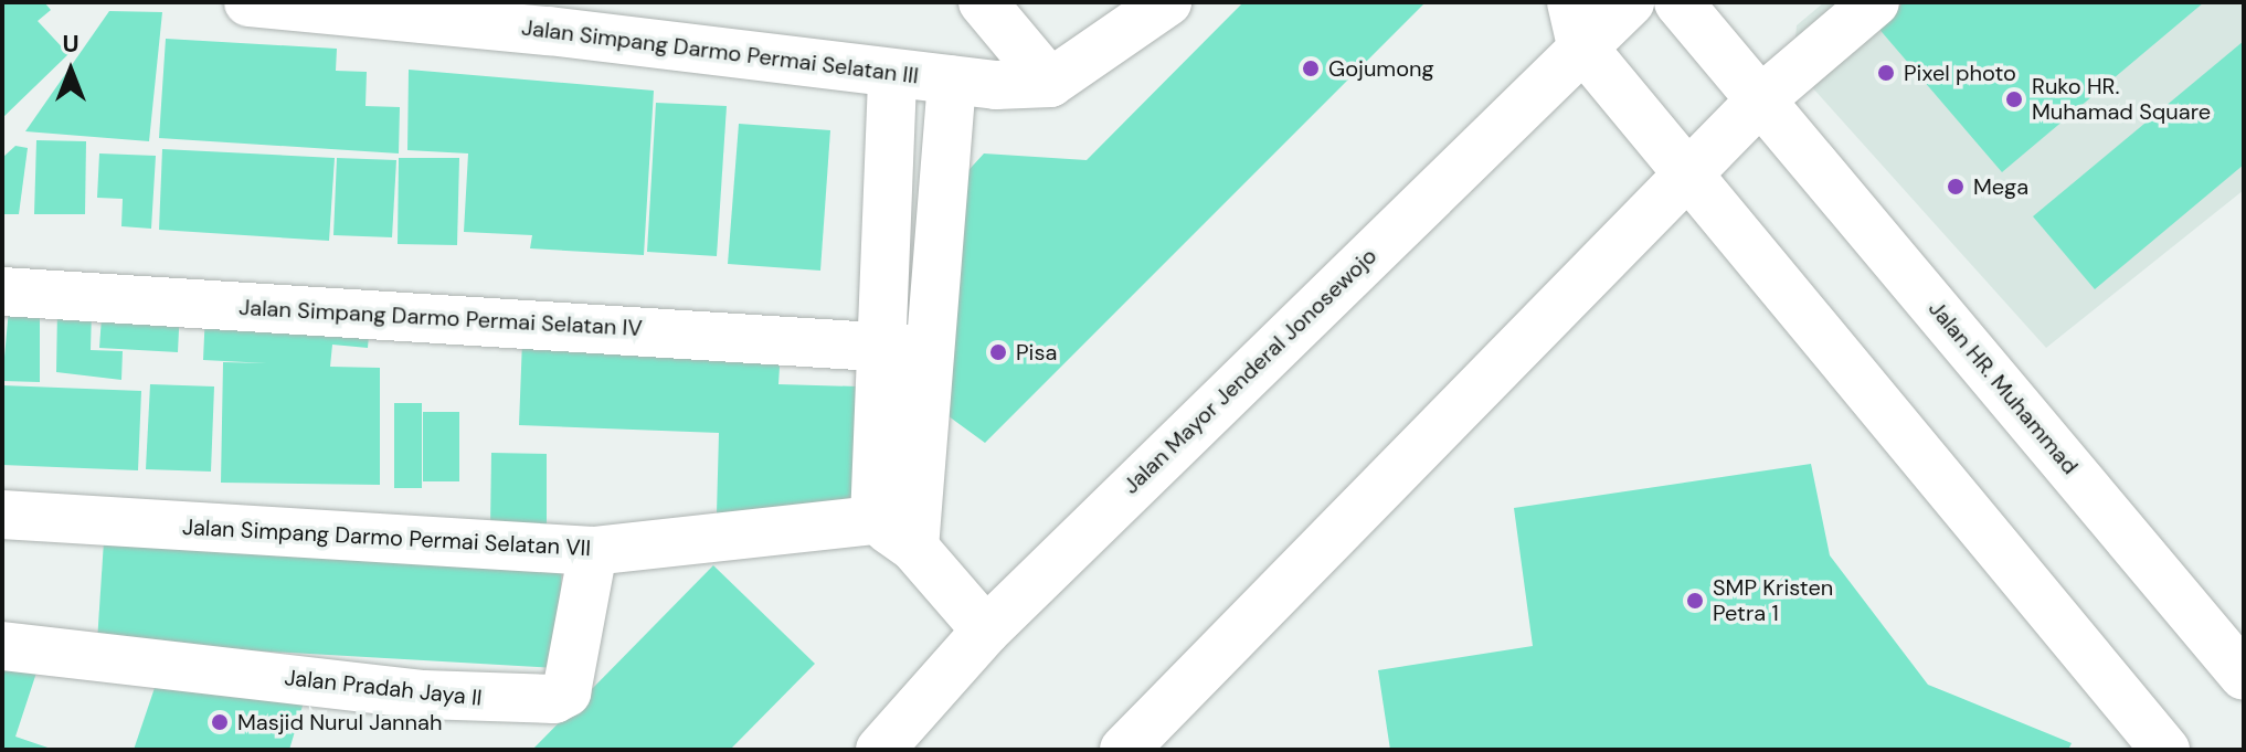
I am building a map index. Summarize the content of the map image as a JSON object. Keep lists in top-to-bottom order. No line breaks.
{"streets":{"street":["Jalan Simpang Darmo Permai Selatan III","Jalan Simpang Darmo Permai Selatan IV","Jalan Mayor Jenderal Jonosewojo","Jalan HR. Muhammad","Jalan Simpang Darmo Permai Selatan VII","Jalan Pradah Jaya II"]},"crossings":[["Jalan Simpang Darmo Permai Selatan VII","Jalan Pradah Jaya II"]],"places":["Gojumong","Pixel photo","Ruko HR. Muhamad Square","Mega","Pisa","SMP Kristen Petra 1","Masjid Nurul Jannah"],"north":"top"}
